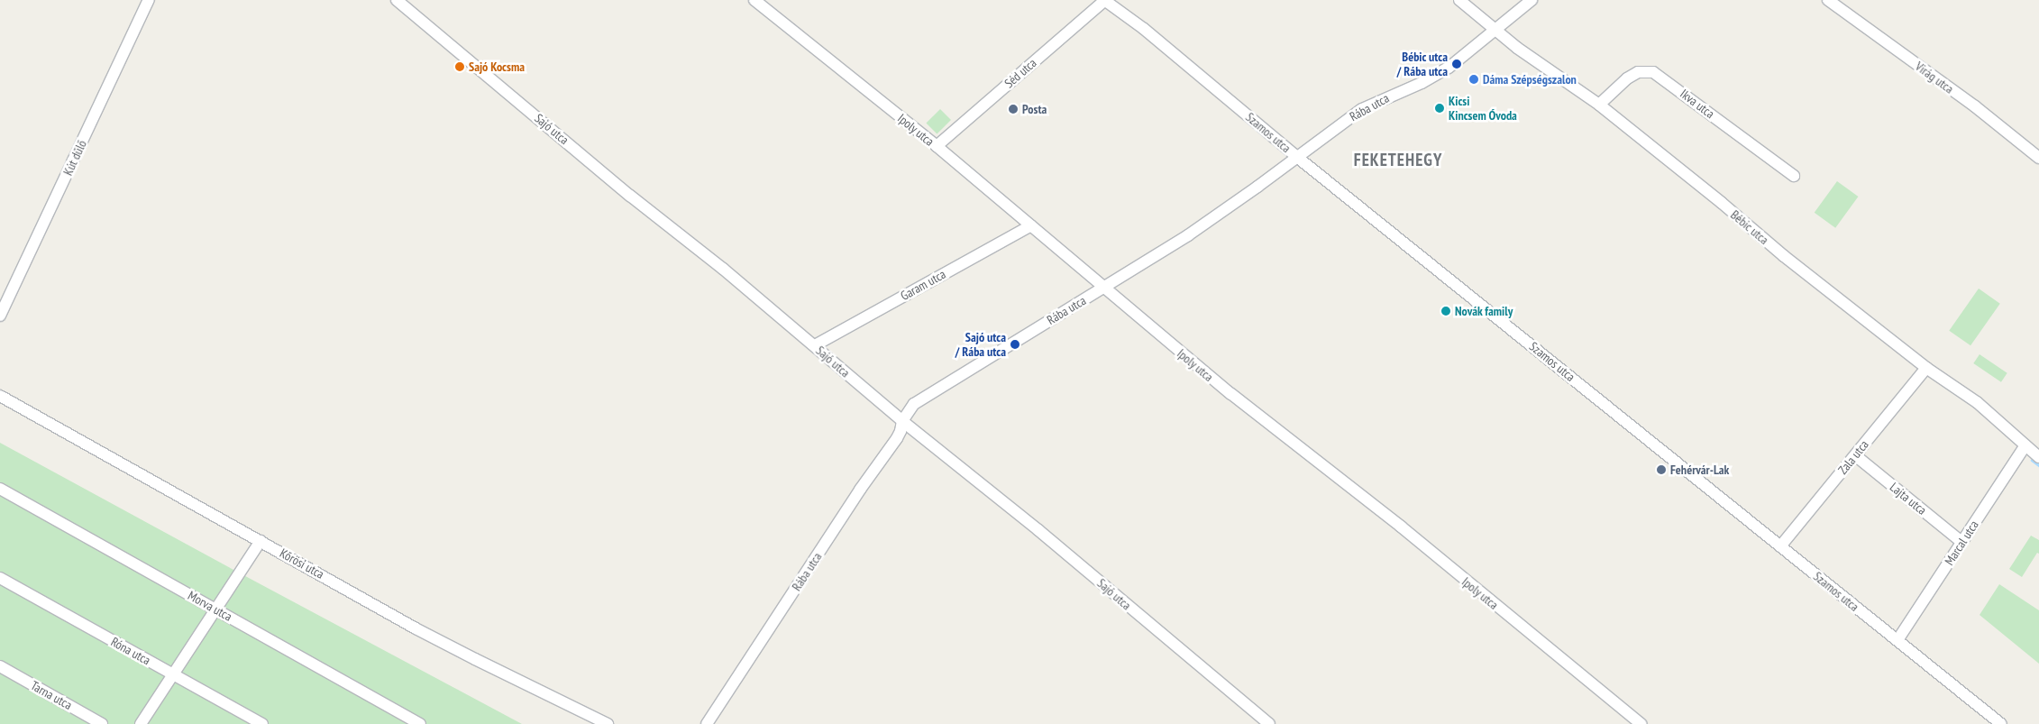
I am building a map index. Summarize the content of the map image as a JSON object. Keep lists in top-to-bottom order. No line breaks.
{"streets":{"street":["Séd utca","Virág utca","Ikva utca","Rába utca","Sajó utca","Ipoly utca","Szamos utca","Kút dűlő","Bébic utca","Garam utca","Zala utca","Lajta utca","Marcal utca","Kőrösi utca","Morva utca","Róna utca","Tarna utca"]},"crossings":[["Séd utca","Ipoly utca"],["Séd utca","Szamos utca"],["Ikva utca","Bébic utca"],["Rába utca","Sajó utca"],["Rába utca","Ipoly utca"],["Rába utca","Szamos utca"],["Rába utca","Bébic utca"],["Sajó utca","Garam utca"],["Ipoly utca","Garam utca"],["Szamos utca","Zala utca"],["Szamos utca","Marcal utca"],["Bébic utca","Zala utca"],["Bébic utca","Marcal utca"],["Zala utca","Lajta utca"],["Lajta utca","Marcal utca"]],"districts":["FEKETEHEGY"],"places":["Bébic utca / Rába utca","Sajó Kocsma","Dáma Szépségszalon","Kicsi Kincsem Óvoda","Posta","Novák family","Sajó utca / Rába utca","Fehérvár-Lak"]}
